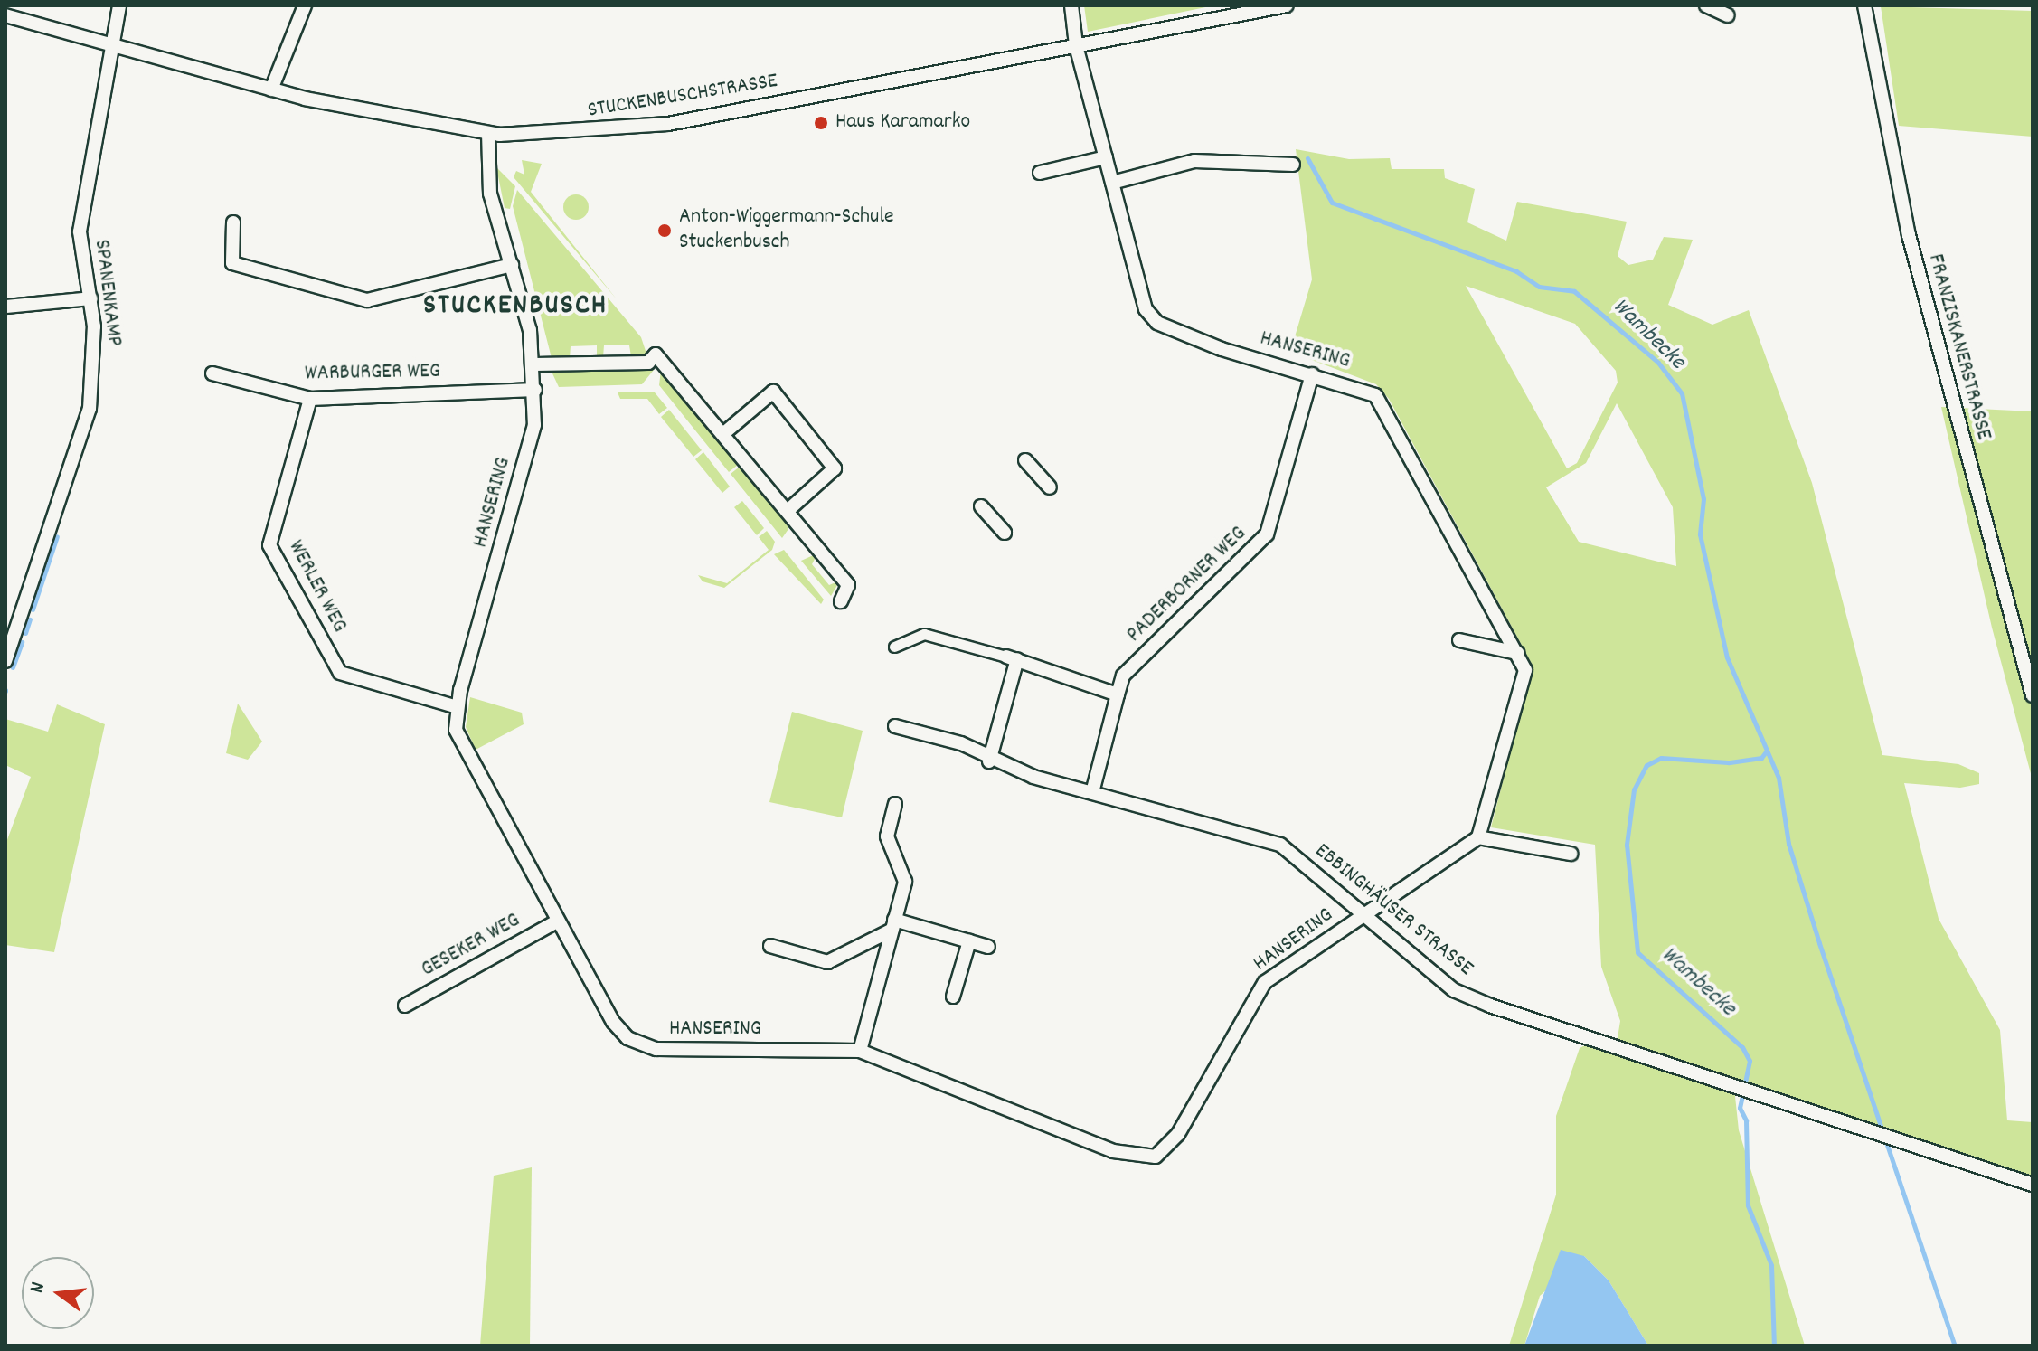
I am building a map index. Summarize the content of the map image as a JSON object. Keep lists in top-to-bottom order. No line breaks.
{"streets":{"street":["STUCKENBUSCHSTRASSE","SPANENKAMP","FRANZISKANERSTRASSE","HANSERING","WARBURGER WEG","PADERBORNER WEG","WERLER WEG","EBBINGHÄUSER STRASSE","GESEKER WEG"]},"crossings":[["STUCKENBUSCHSTRASSE","SPANENKAMP"],["STUCKENBUSCHSTRASSE","HANSERING"],["HANSERING","WARBURGER WEG"],["HANSERING","PADERBORNER WEG"],["HANSERING","WERLER WEG"],["HANSERING","EBBINGHÄUSER STRASSE"],["HANSERING","GESEKER WEG"],["WARBURGER WEG","WERLER WEG"],["PADERBORNER WEG","EBBINGHÄUSER STRASSE"]],"districts":["STUCKENBUSCH"],"water":["Wambecke"],"places":["Haus Karamarko","Anton-Wiggermann-Schule Stuckenbusch"],"north":"left"}
